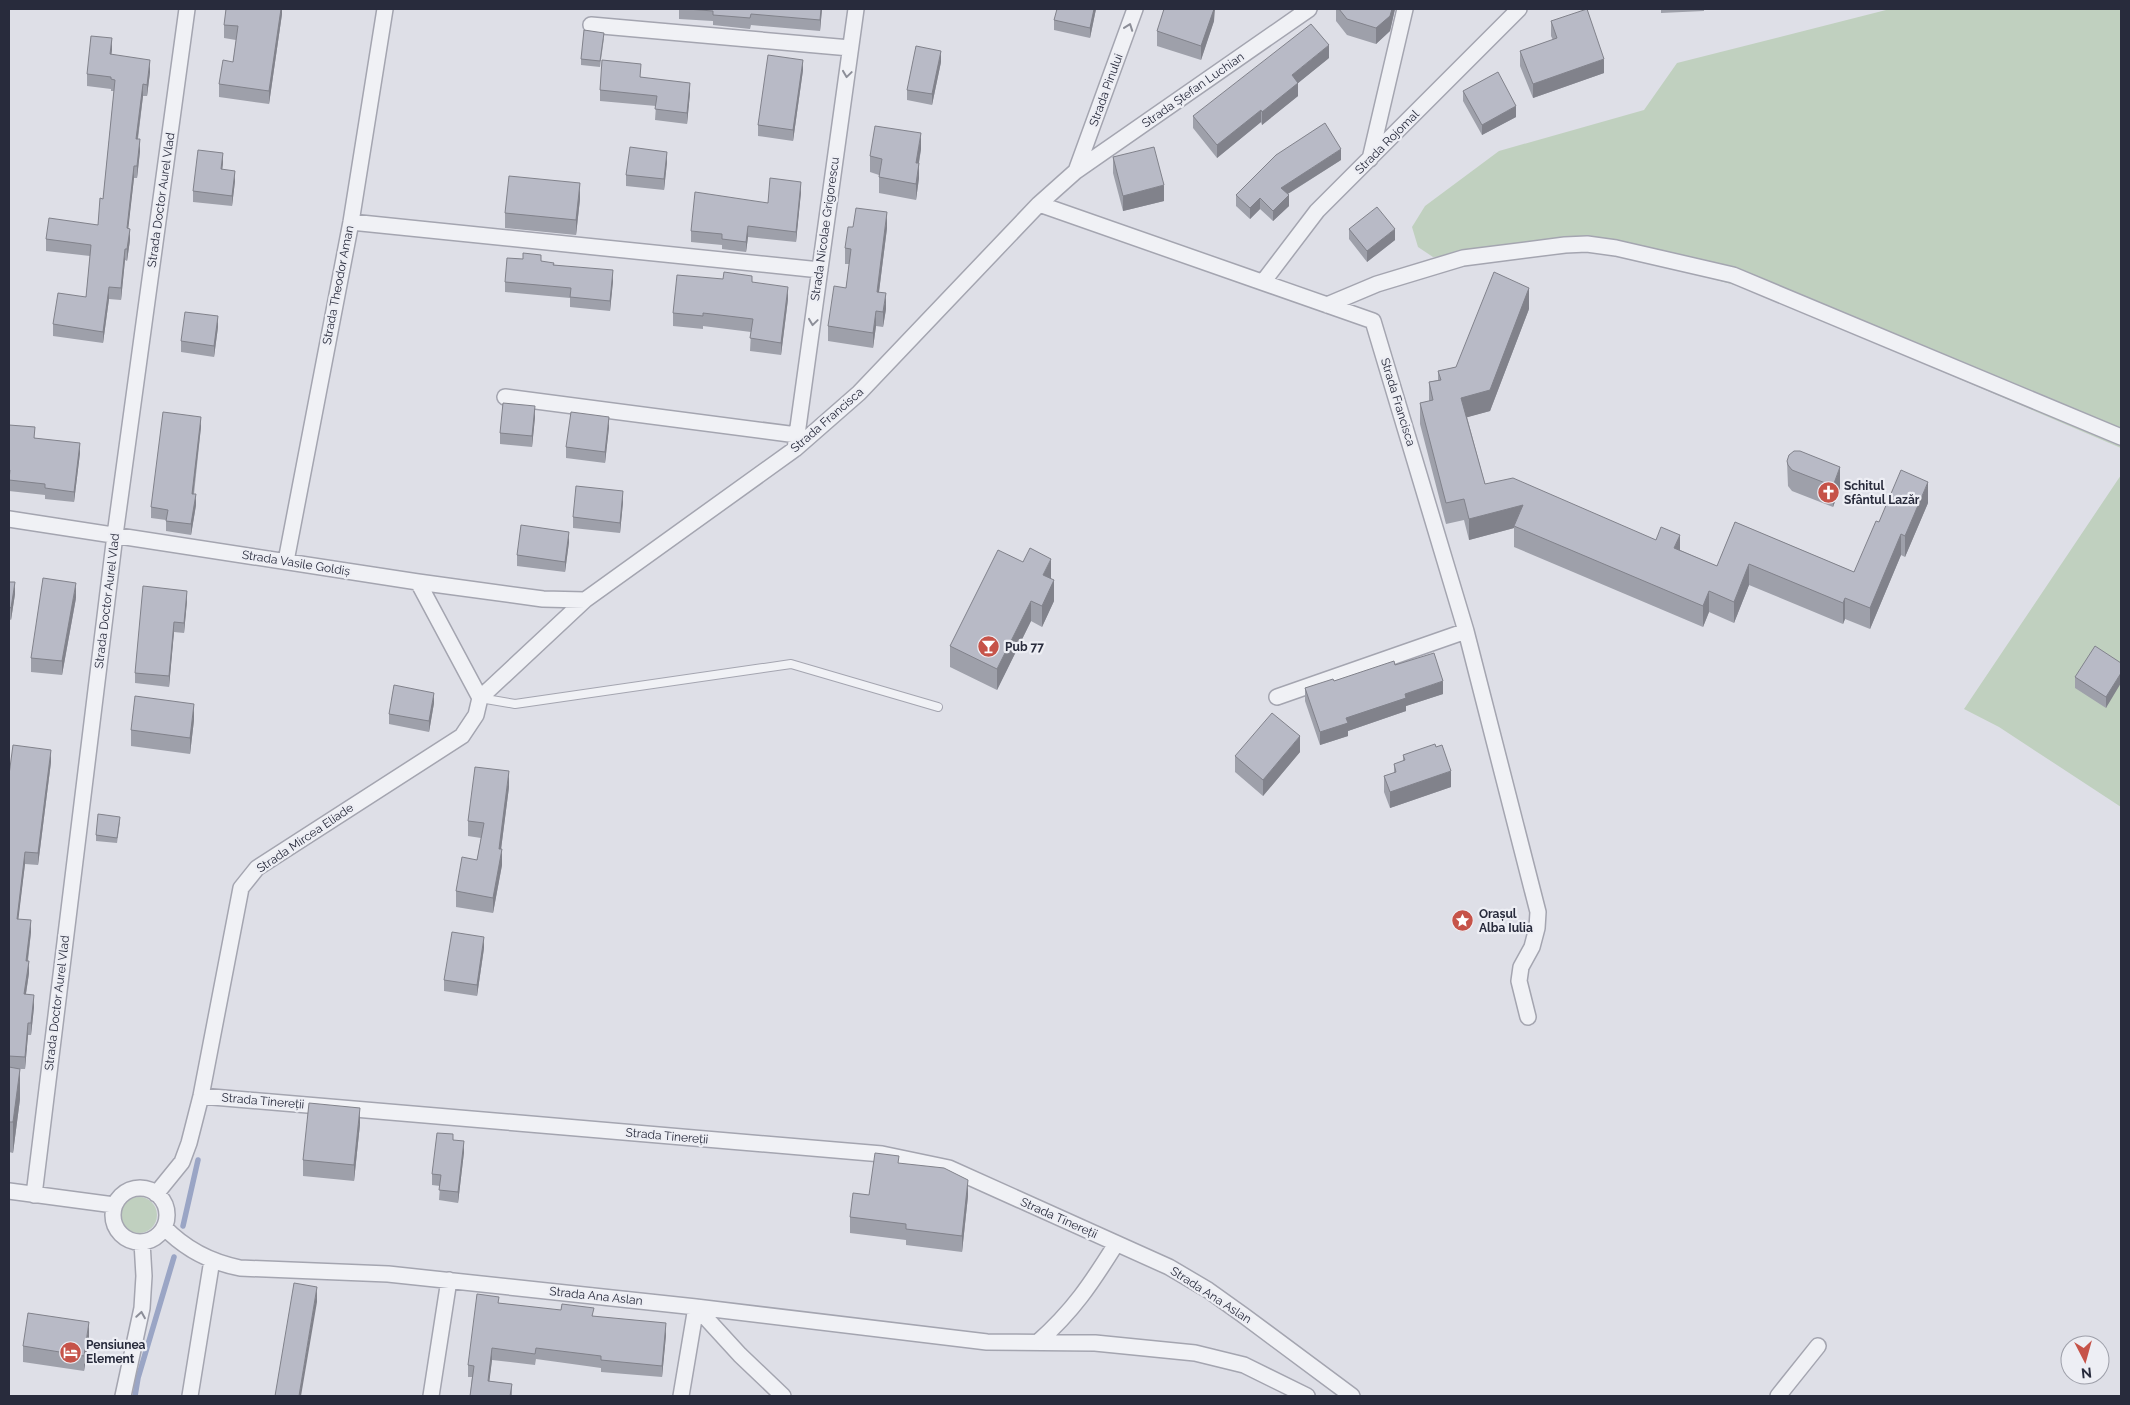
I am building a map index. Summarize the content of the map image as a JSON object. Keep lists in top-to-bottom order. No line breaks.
{"streets":{"street":["Strada Pinului","Strada Ștefan Luchian","Strada Rojomal","Strada Doctor Aurel Vlad","Strada Nicolae Grigorescu","Strada Theodor Aman","Strada Francisca","Strada Vasile Goldiș","Strada Mircea Eliade","Strada Tinereții","Strada Ana Aslan"]},"crossings":[["Strada Pinului","Strada Ștefan Luchian"],["Strada Pinului","Strada Francisca"],["Strada Ștefan Luchian","Strada Francisca"],["Strada Rojomal","Strada Francisca"],["Strada Doctor Aurel Vlad","Strada Vasile Goldiș"],["Strada Nicolae Grigorescu","Strada Francisca"],["Strada Theodor Aman","Strada Vasile Goldiș"],["Strada Francisca","Strada Vasile Goldiș"],["Strada Francisca","Strada Mircea Eliade"],["Strada Vasile Goldiș","Strada Mircea Eliade"],["Strada Mircea Eliade","Strada Tinereții"],["Strada Mircea Eliade","Strada Ana Aslan"],["Strada Tinereții","Strada Ana Aslan"]],"one_way":["Strada Pinului","Strada Nicolae Grigorescu"],"places":{"church":["Schitul Sfântul Lazăr"],"bar":["Pub 77"],"place":["Orașul Alba Iulia"],"hotel":["Pensiunea Element"]},"north":"bottom"}
